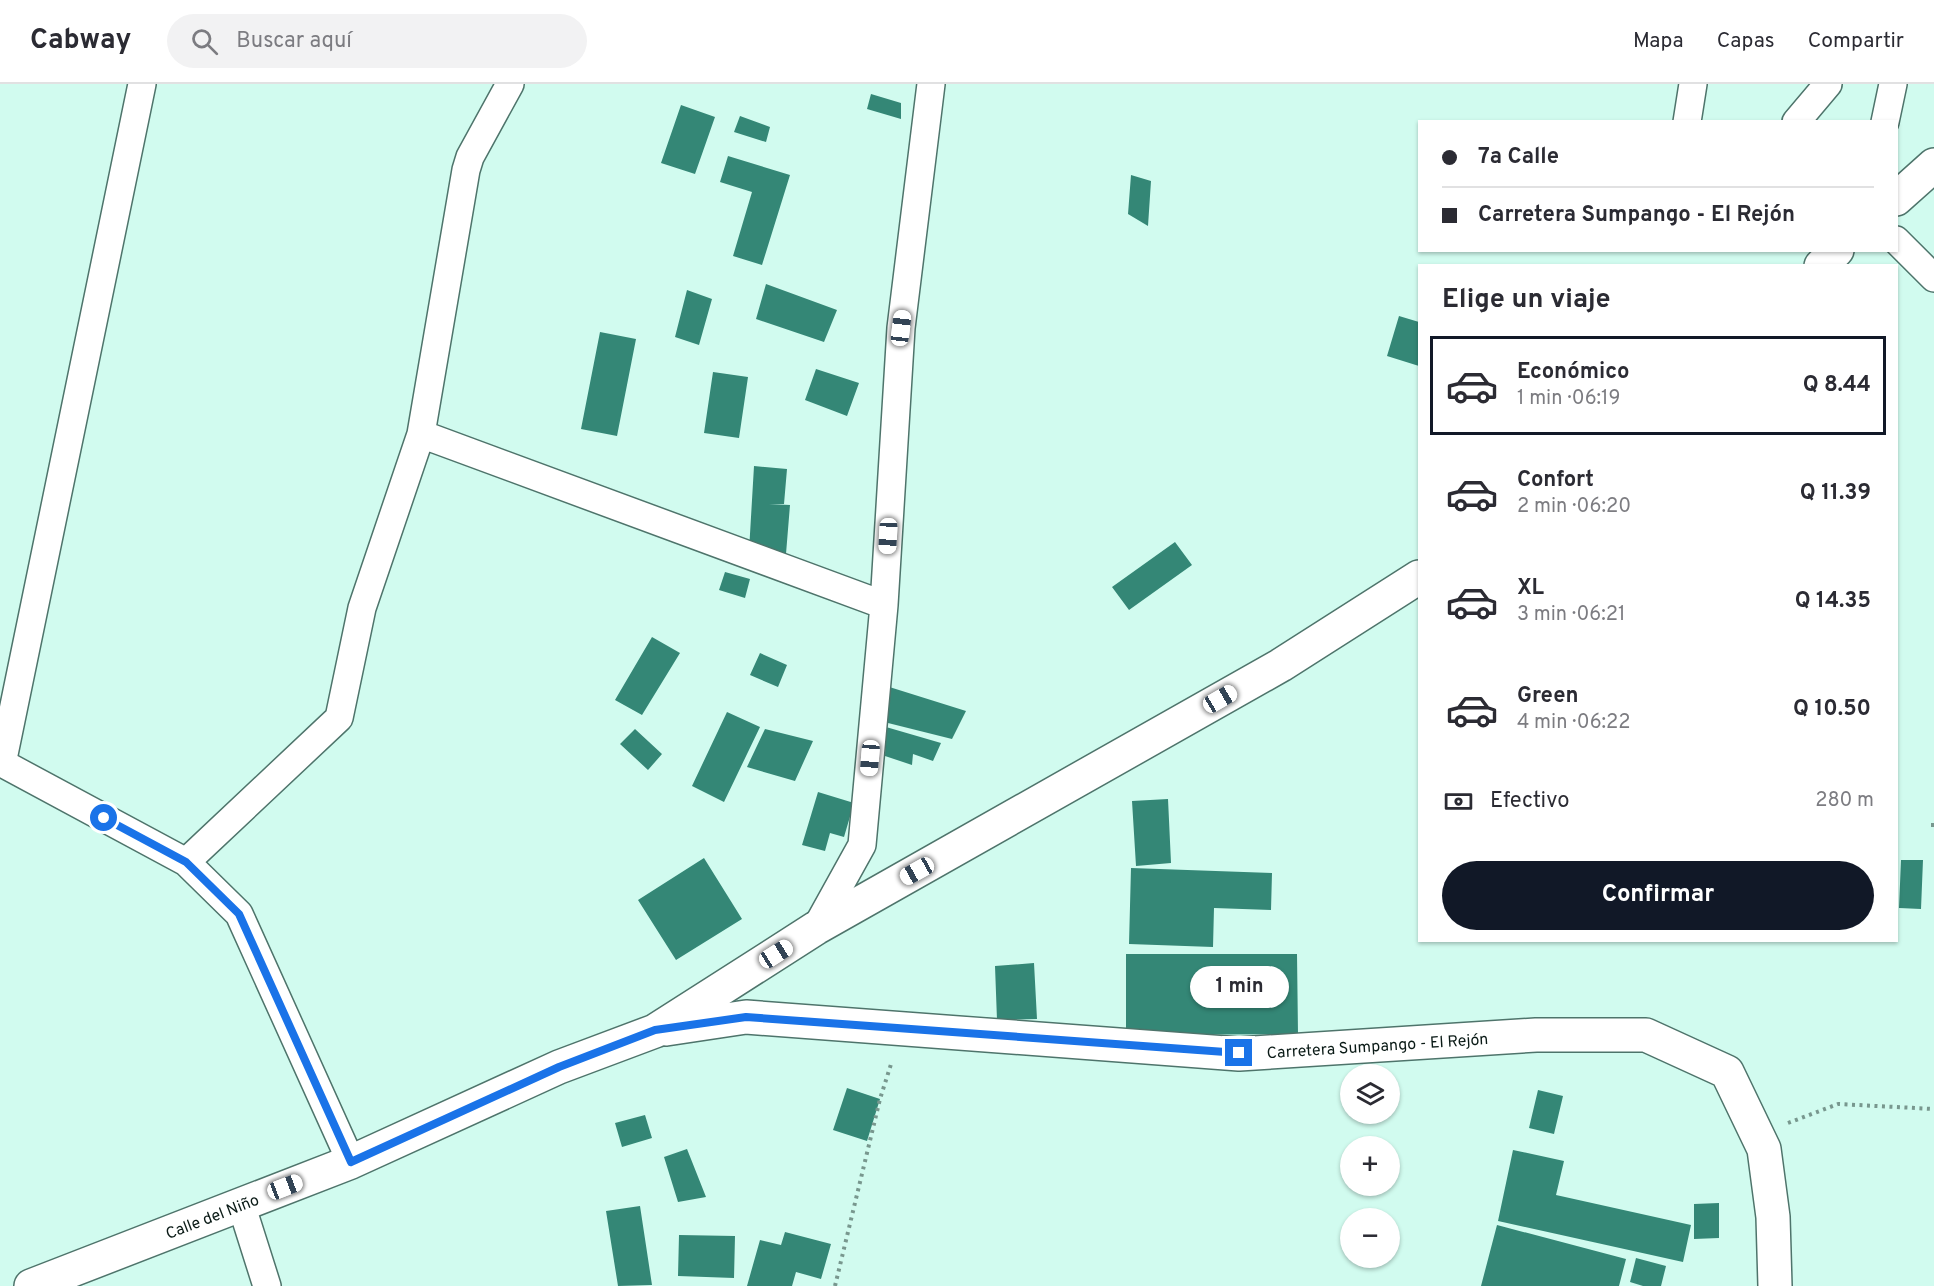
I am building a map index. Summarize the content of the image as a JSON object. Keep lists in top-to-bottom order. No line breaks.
{"streets":{"street":["Carretera Sumpango - El Rejón","Calle del Niño"]},"crossings":[["Carretera Sumpango - El Rejón","Calle del Niño"]],"page":{"header":"Cabway","search":"Buscar aquí","nav":["Mapa","Capas","Compartir"],"banner":["7a Calle","Carretera Sumpango - El Rejón"],"heading":"Elige un viaje","list":[{"name":"Económico","note":"1 min · 06:19","value":"Q 8.44"},{"name":"Confort","note":"2 min · 06:20","value":"Q 11.39"},{"name":"XL","note":"3 min · 06:21","value":"Q 14.35"},{"name":"Green","note":"4 min · 06:22","value":"Q 10.50"}],"pay":["Efectivo","280 m"],"buttons":"Confirmar","bubble":"1 min","map_buttons":["+","−"]}}
